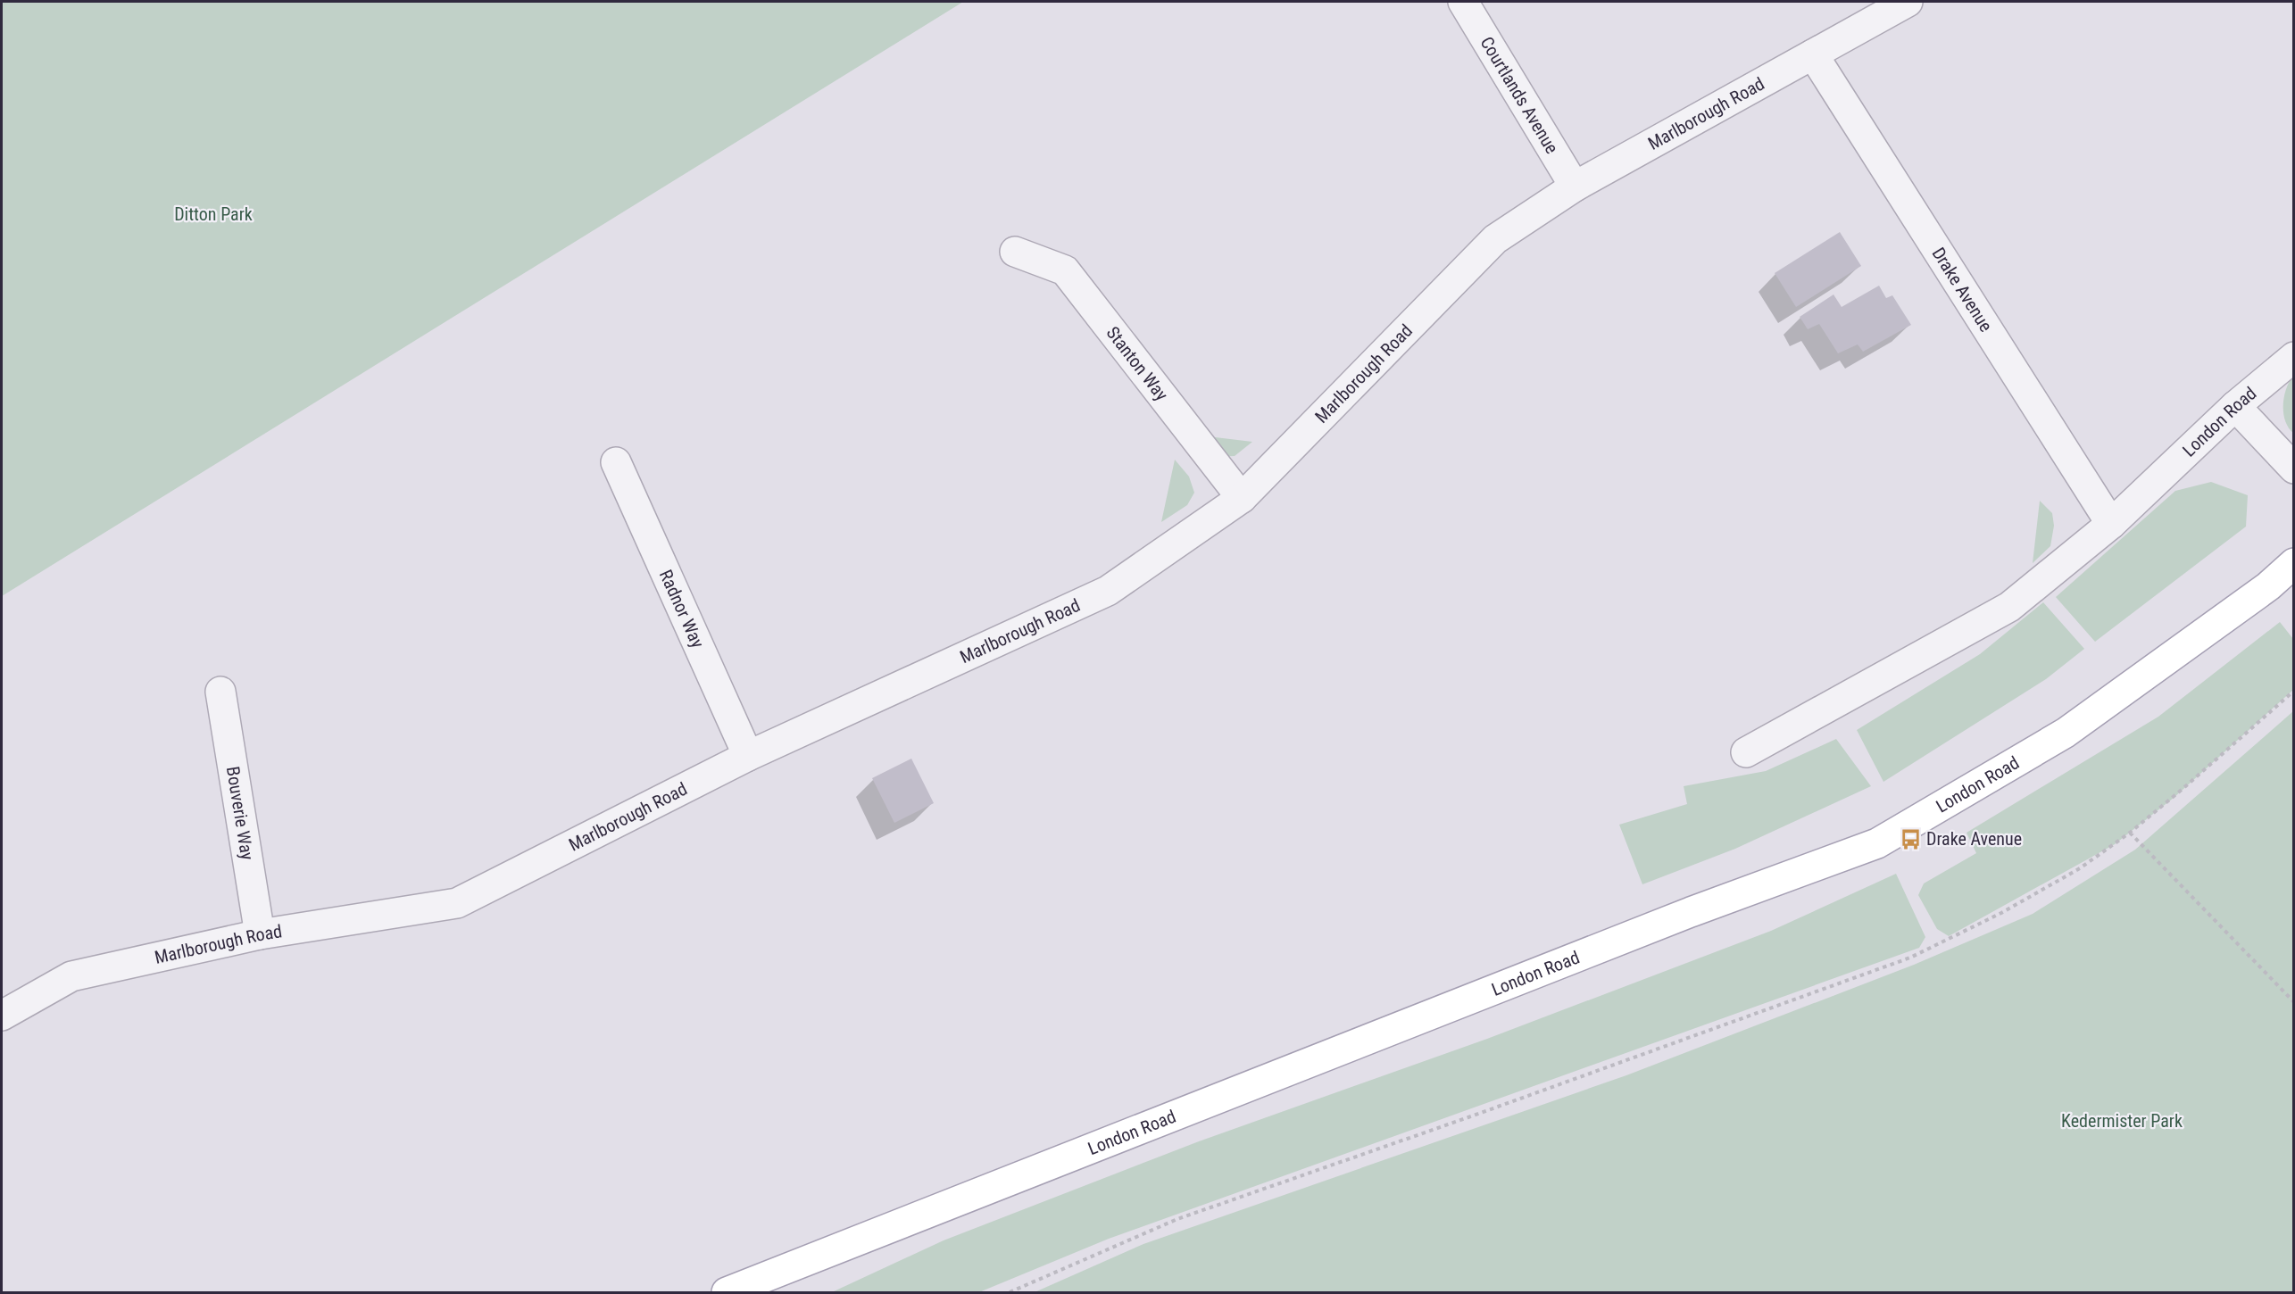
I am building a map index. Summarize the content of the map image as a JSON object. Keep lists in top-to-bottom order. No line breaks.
{"streets":{"main road":["London Road"],"street":["Courtlands Avenue","Marlborough Road","Drake Avenue","Stanton Way","Radnor Way","Bouverie Way"]},"crossings":[["Courtlands Avenue","Marlborough Road"],["Marlborough Road","Drake Avenue"],["Marlborough Road","Stanton Way"],["Marlborough Road","Radnor Way"],["Marlborough Road","Bouverie Way"],["Drake Avenue","London Road"]],"parks":["Ditton Park","Kedermister Park"],"places":{"bus stop":["Drake Avenue"]}}
